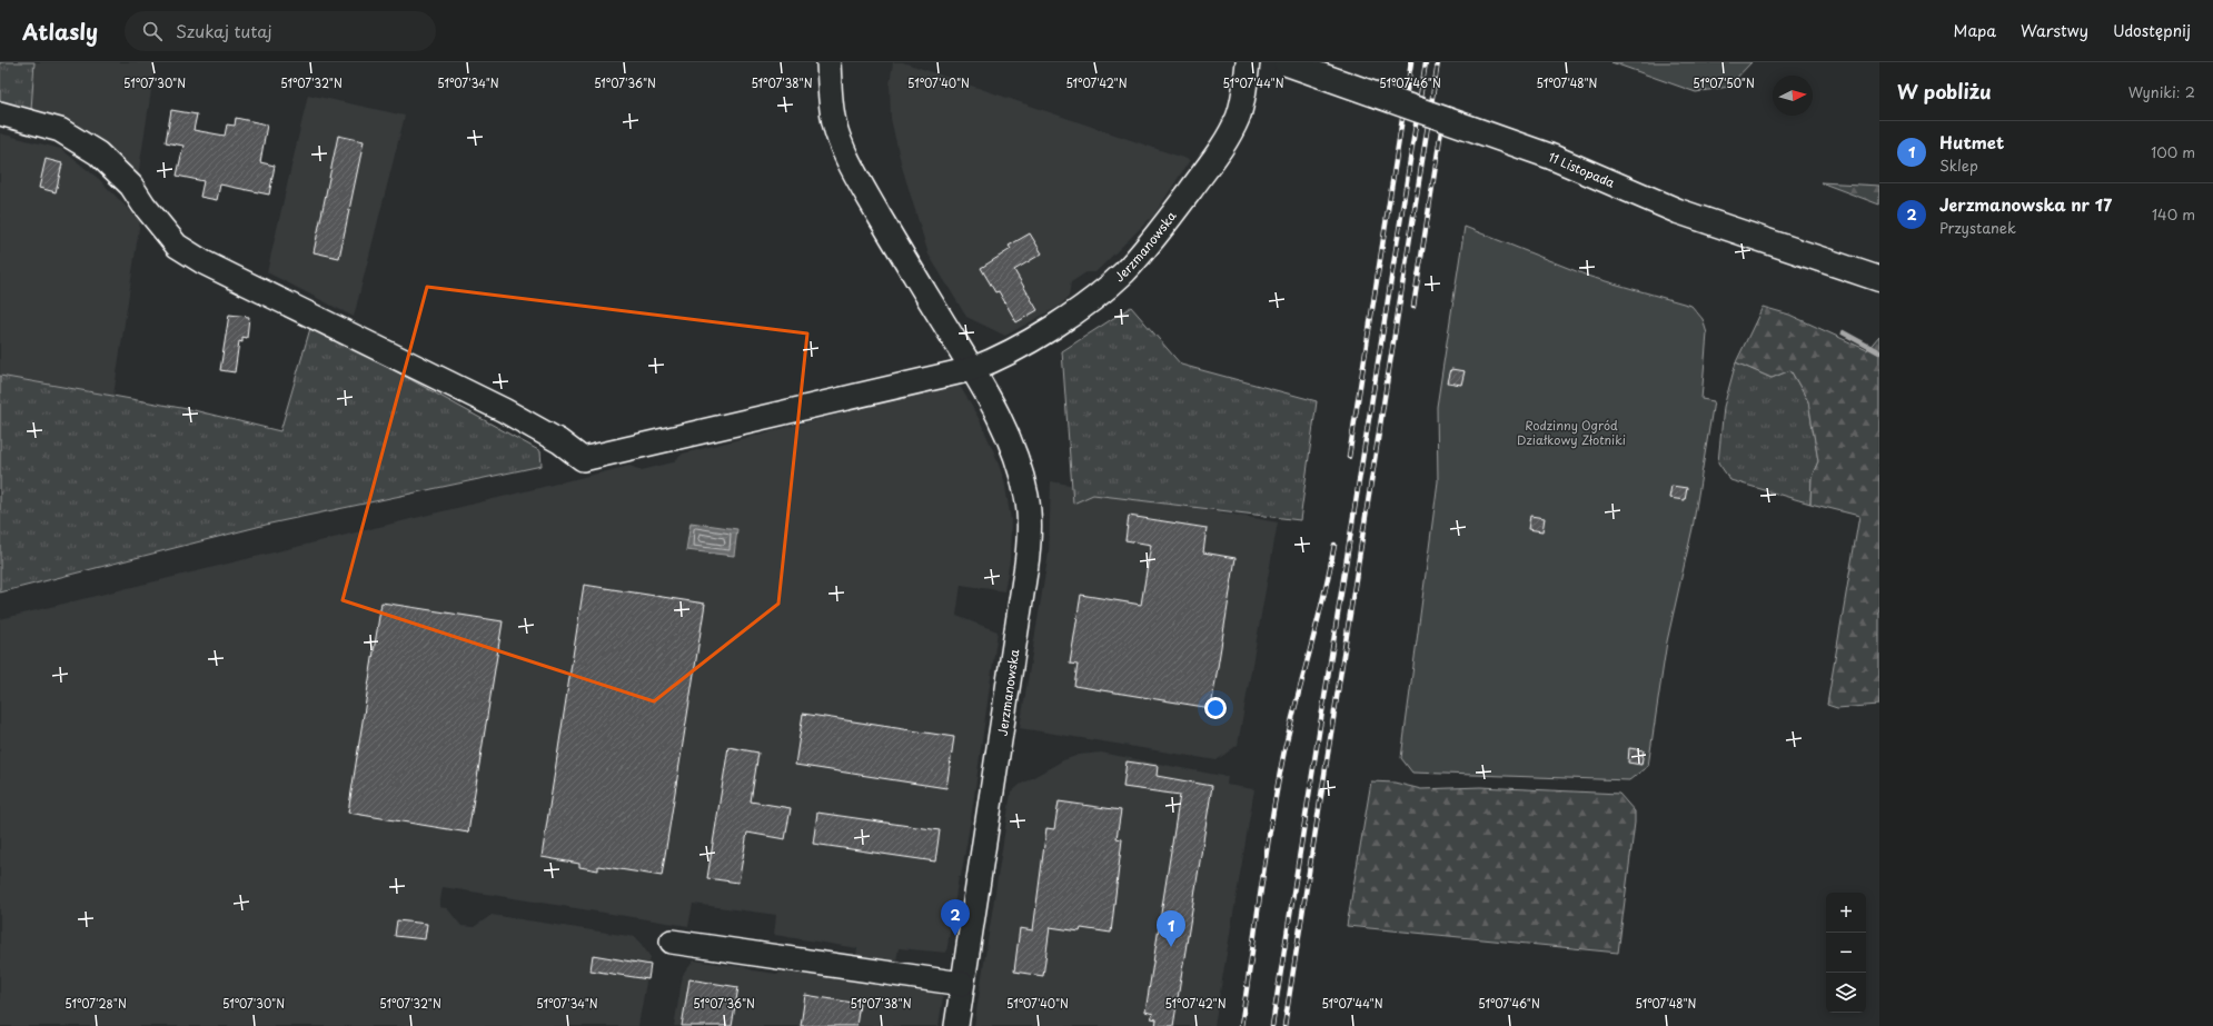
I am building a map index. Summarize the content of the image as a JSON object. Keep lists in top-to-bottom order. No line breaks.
{"streets":{"main road":["11 Listopada"],"street":["Jerzmanowska"]},"parks":["Rodzinny Ogród Działkowy Złotniki"],"north":"right","page":{"header":"Atlasly","search":"Szukaj tutaj","nav":["Mapa","Warstwy","Udostępnij"],"heading":["W pobliżu","Wyniki: 2"],"list":[{"mark":"1","name":"Hutmet","note":"Sklep","value":"100 m"},{"mark":"2","name":"Jerzmanowska nr 17","note":"Przystanek","value":"140 m"}],"map_buttons":["+","−"],"pins":["2","1"]},"coordinates":["51°07'30\"N","51°07'32\"N","51°07'34\"N","51°07'36\"N","51°07'38\"N","51°07'40\"N","51°07'42\"N","51°07'44\"N","51°07'46\"N","51°07'48\"N","51°07'50\"N","51°07'28\"N"]}
